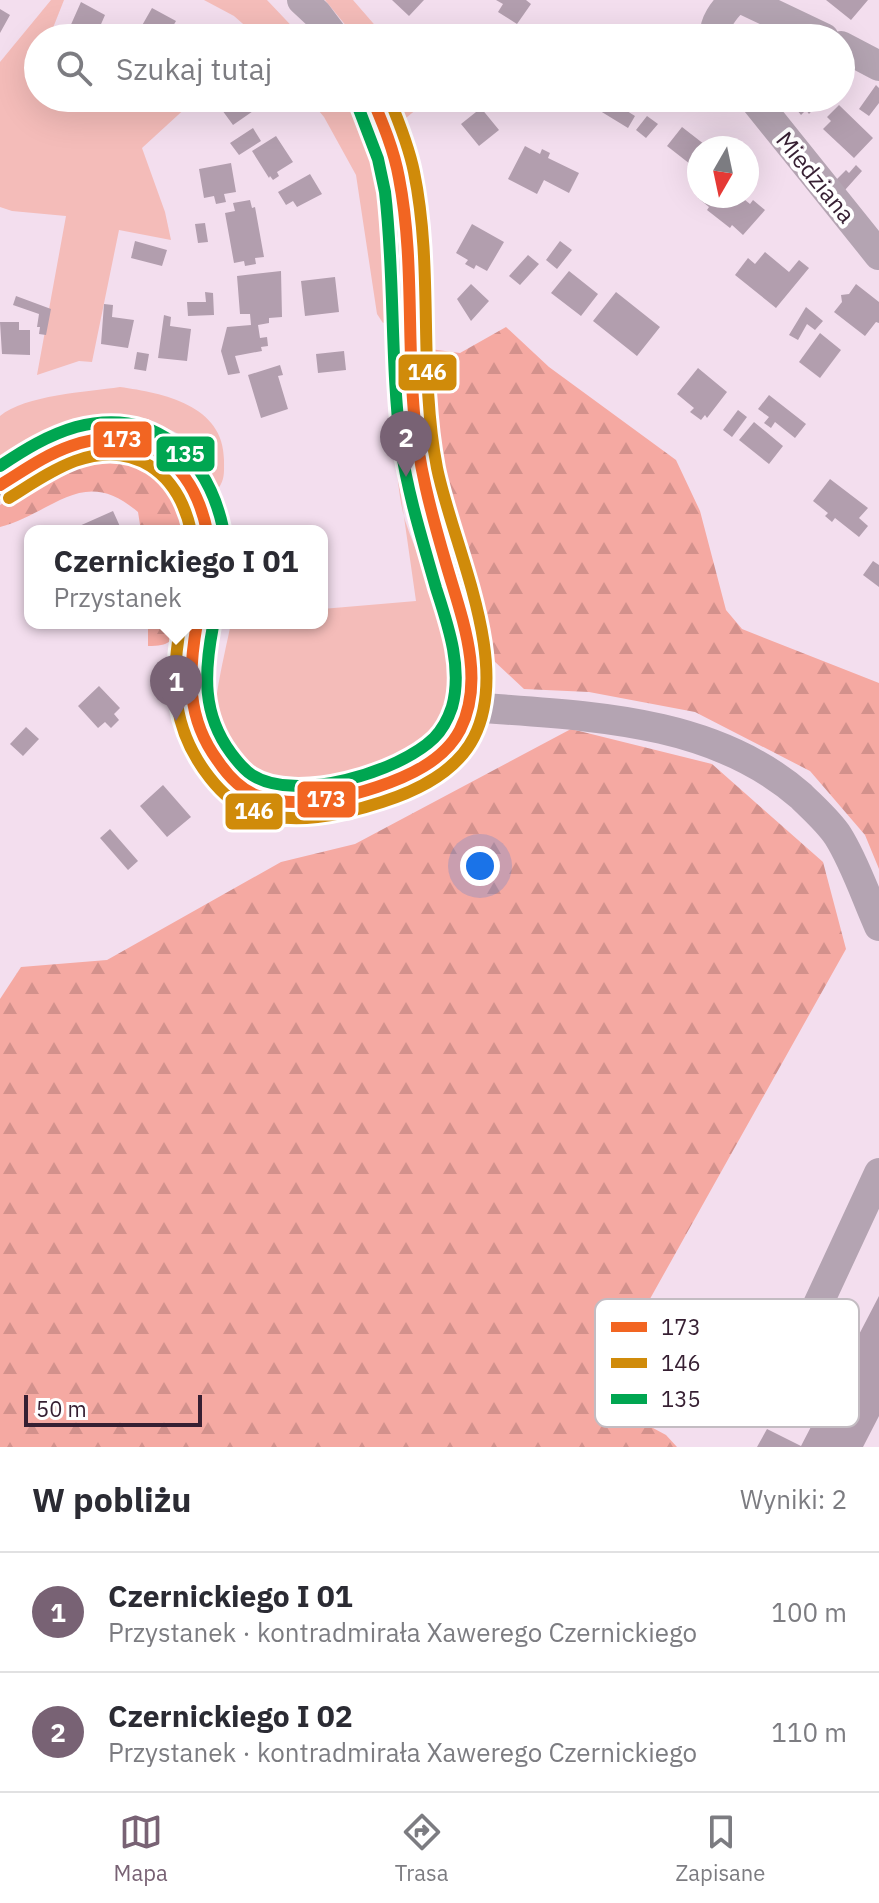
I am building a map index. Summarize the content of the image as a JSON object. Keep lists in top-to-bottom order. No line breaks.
{"streets":{"street":["Miedziana"]},"lines":["transit line 173","transit line 146","transit line 135"],"legend":["173","146","135"],"scale_bar":"50 m","north":"bottom","page":{"search":"Szukaj tutaj","pins":["2","1"],"popup":["Czernickiego I 01","Przystanek"],"scale":"50 m","heading":["W pobliżu","Wyniki: 2"],"list":[{"mark":"1","name":"Czernickiego I 01","note":"Przystanek · kontradmirała Xawerego Czernickiego","value":"100 m"},{"mark":"2","name":"Czernickiego I 02","note":"Przystanek · kontradmirała Xawerego Czernickiego","value":"110 m"}],"nav":["Mapa","Trasa","Zapisane"]}}
